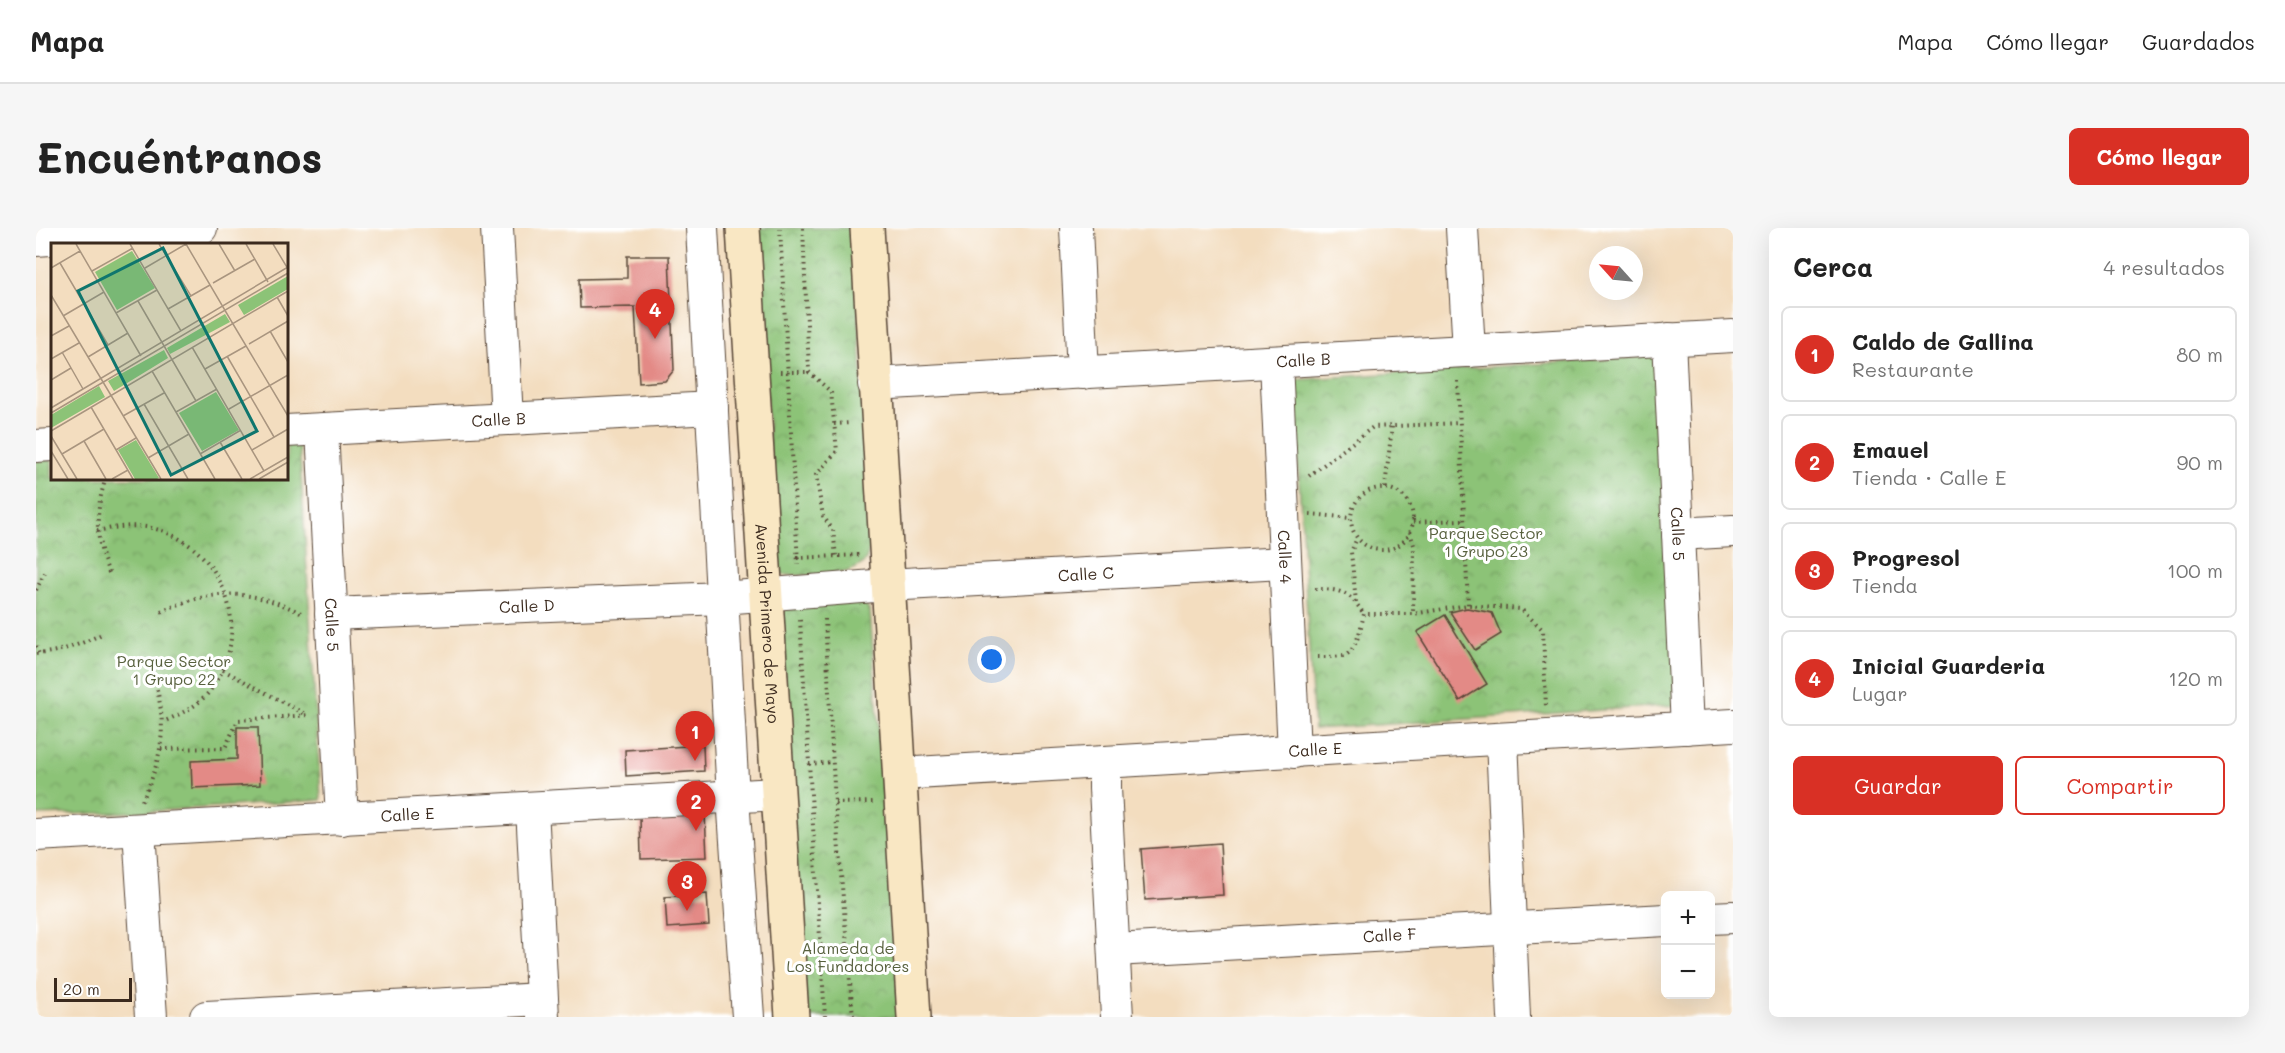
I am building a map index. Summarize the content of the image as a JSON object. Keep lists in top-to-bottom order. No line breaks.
{"streets":{"main road":["Avenida Primero de Mayo"],"street":["Calle B","Calle 5","Calle 4","Calle C","Calle D","Calle E","Calle F"]},"crossings":[["Calle B","Calle 5"],["Calle B","Calle 4"],["Calle 5","Calle D"],["Calle 5","Calle E"],["Calle 4","Calle C"],["Calle 4","Calle E"],["Calle C","Calle D"],["Calle C","Avenida Primero de Mayo"],["Calle D","Avenida Primero de Mayo"],["Avenida Primero de Mayo","Calle E"]],"parks":["Parque Sector 1 Grupo 23","Parque Sector 1 Grupo 22","Alameda de Los Fundadores"],"scale_bar":"20 m","north":"top left","page":{"header":"Mapa","nav":["Mapa","Cómo llegar","Guardados"],"buttons":["Cómo llegar",["Guardar","Compartir"]],"title":"Encuéntranos","heading":["Cerca","4 resultados"],"pins":["4","1","2","3"],"list":[{"mark":"1","name":"Caldo de Gallina","note":"Restaurante","value":"80 m"},{"mark":"2","name":"Emauel","note":"Tienda · Calle E","value":"90 m"},{"mark":"3","name":"Progresol","note":"Tienda","value":"100 m"},{"mark":"4","name":"Inicial Guarderia","note":"Lugar","value":"120 m"}],"map_buttons":["+","−"],"scale":"20 m"}}
